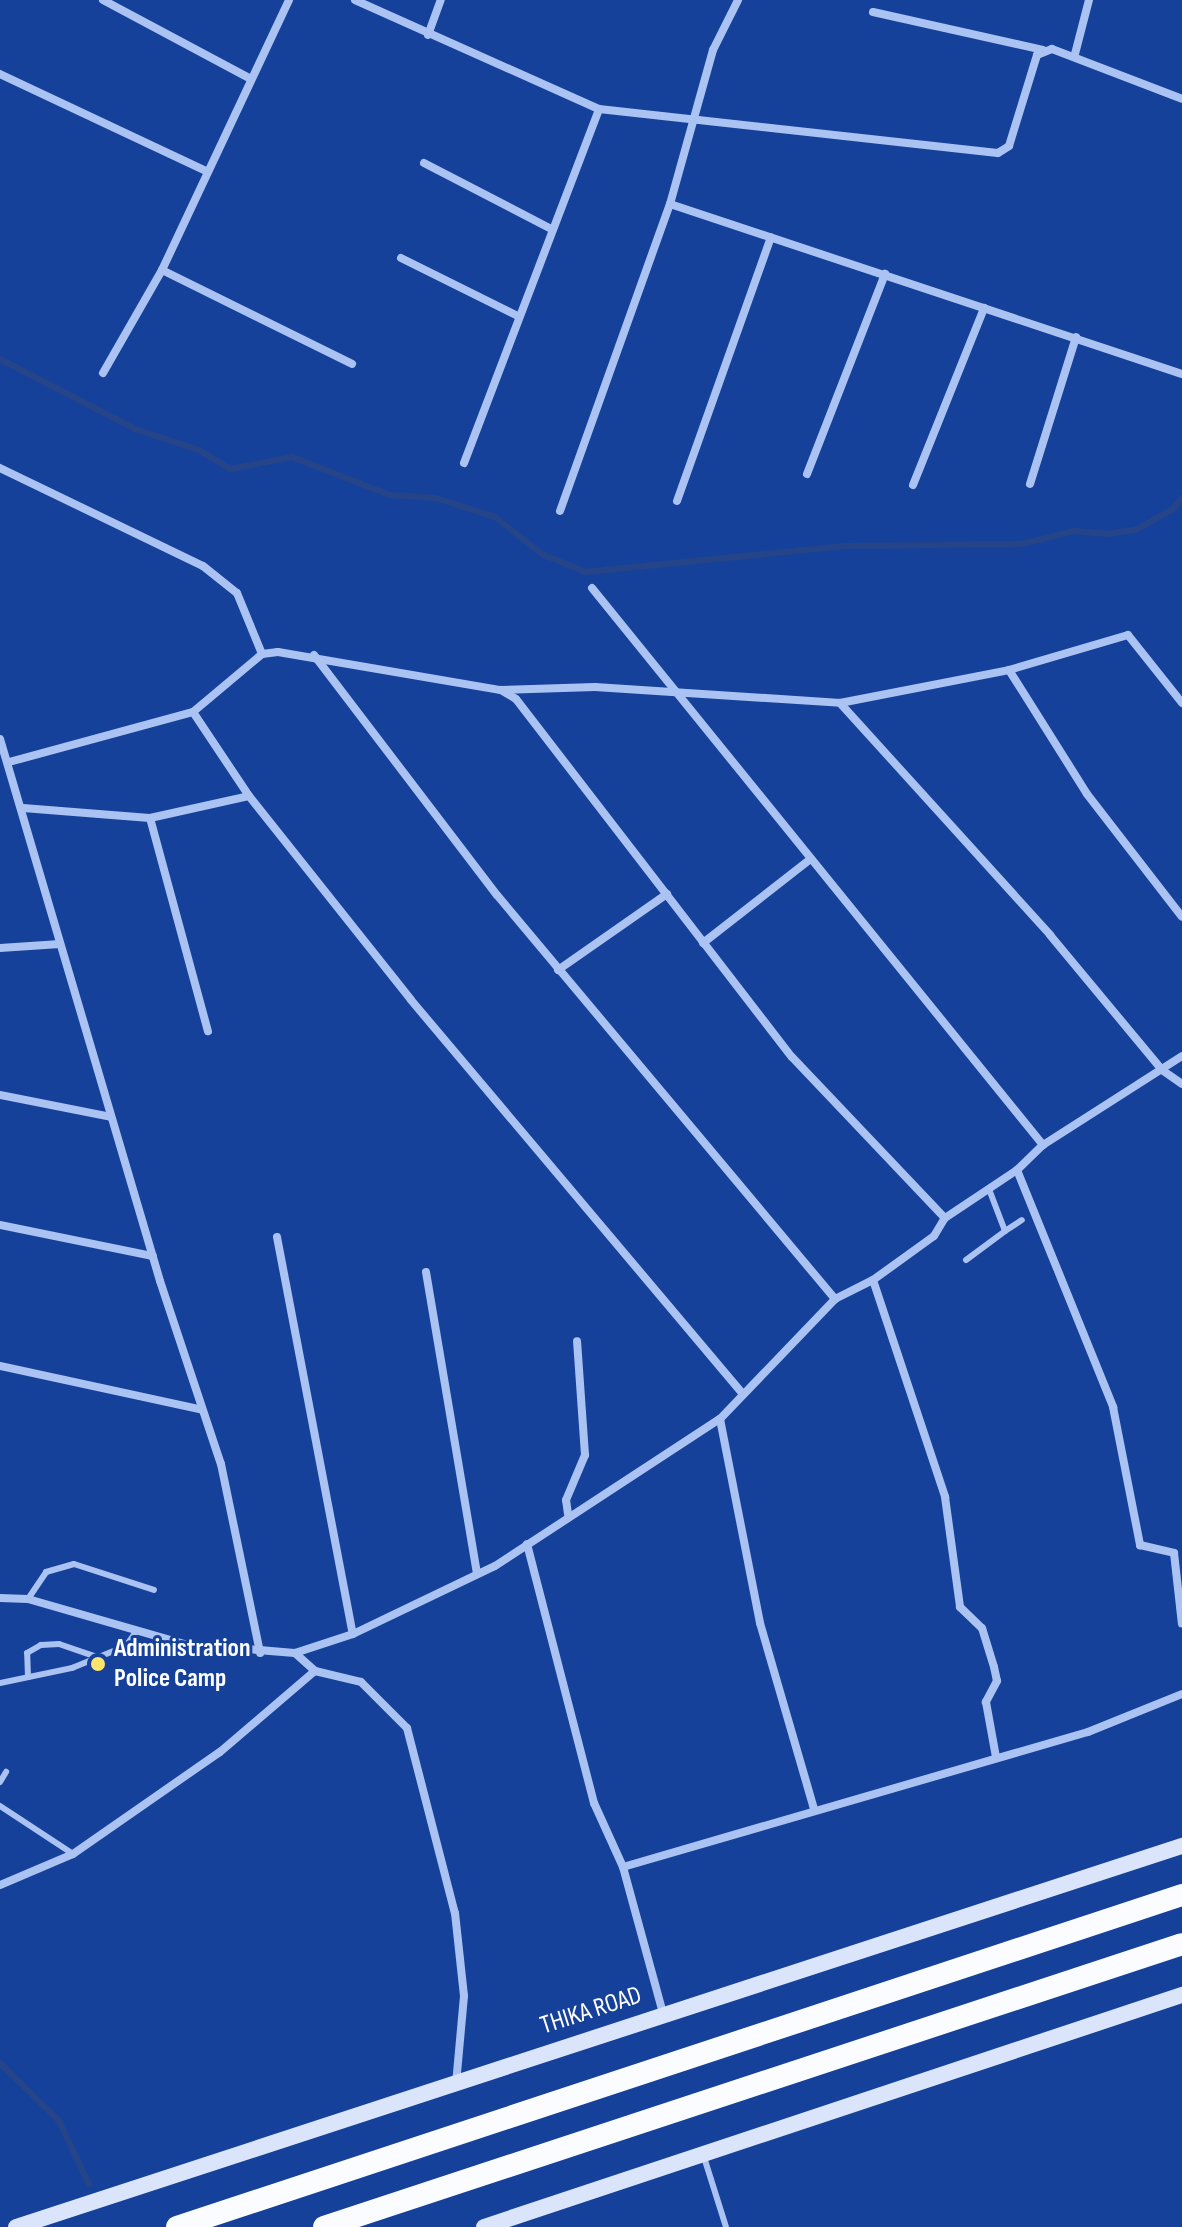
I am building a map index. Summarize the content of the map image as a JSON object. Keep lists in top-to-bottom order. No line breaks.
{"streets":{"main road":["THIKA ROAD"]},"places":["Administration Police Camp"]}
